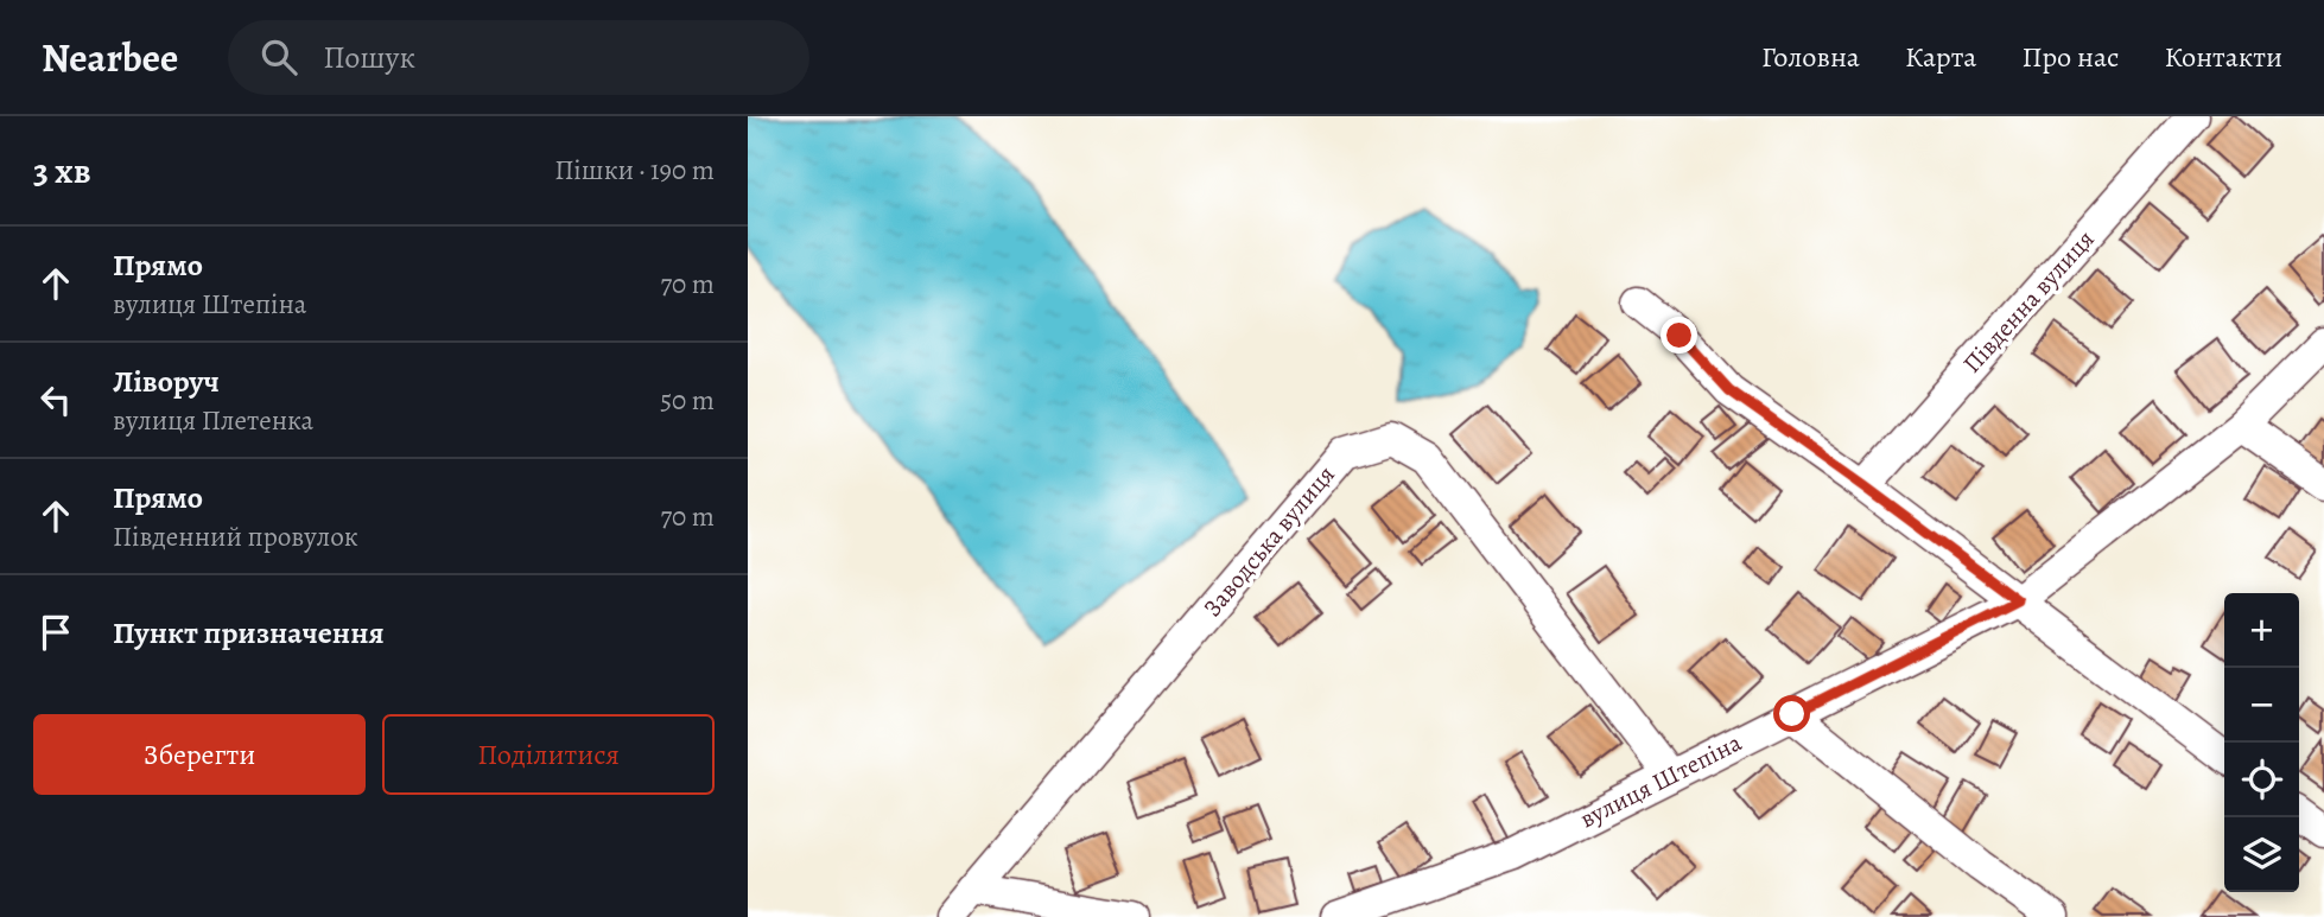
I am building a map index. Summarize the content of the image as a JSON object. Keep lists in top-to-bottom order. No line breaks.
{"streets":{"street":["Південна вулиця","Заводська вулиця","вулиця Штепіна"]},"crossings":[["Заводська вулиця","вулиця Штепіна"]],"page":{"header":"Nearbee","search":"Пошук","nav":["Головна","Карта","Про нас","Контакти"],"heading":["3 хв","Пішки · 190 m"],"list":[["Прямо","вулиця Штепіна","70 m"],["Ліворуч","вулиця Плетенка","50 m"],["Прямо","Південний провулок","70 m"],"Пункт призначення"],"map_buttons":["+","−"],"buttons":["Зберегти","Поділитися"]}}
